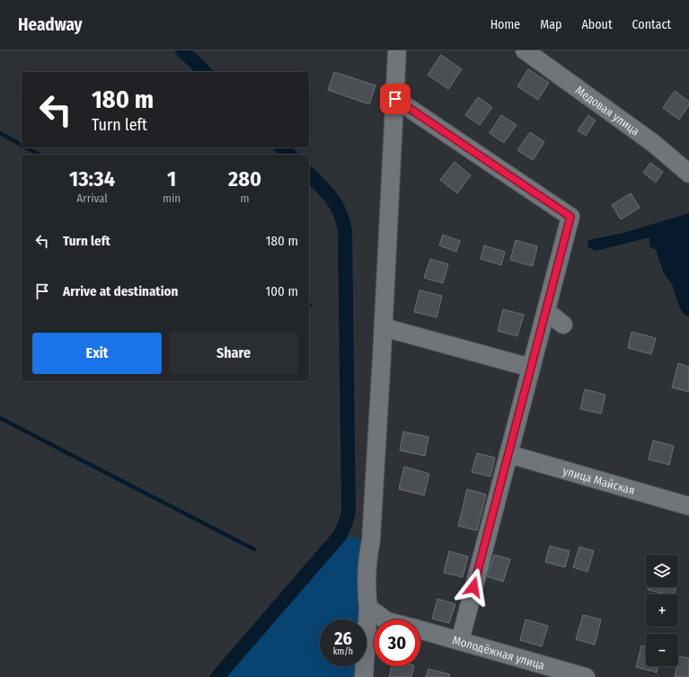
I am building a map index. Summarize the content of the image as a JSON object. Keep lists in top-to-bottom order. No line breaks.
{"streets":{"street":["Медовая улица","улица Майская","Молодёжная улица"]},"page":{"header":"Headway","nav":["Home","Map","About","Contact"],"turn":["180 m","Turn left"],"eta":["13:34","Arrival","1","min","280","m"],"list":[{"name":"Turn left","value":"180 m"},{"name":"Arrive at destination","value":"100 m"}],"buttons":["Exit","Share"],"map_buttons":["+","−"],"speed":"26 km/h","limit":"30"}}
